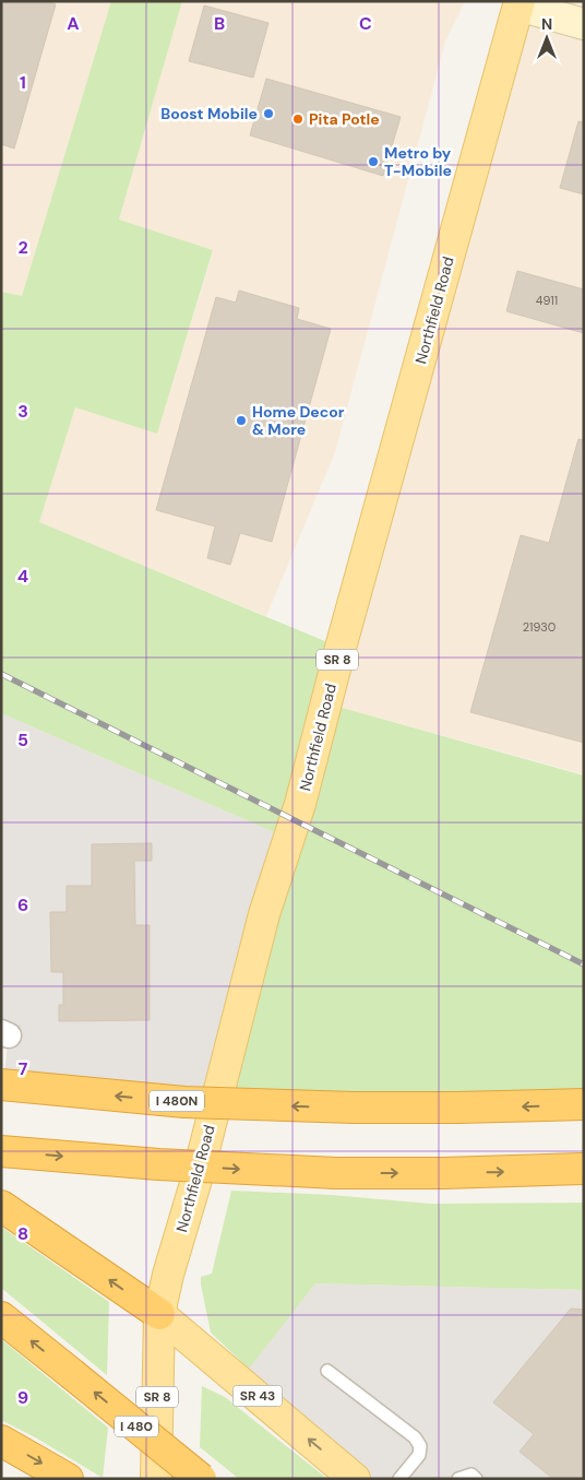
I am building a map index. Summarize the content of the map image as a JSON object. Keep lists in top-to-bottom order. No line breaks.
{"streets":{"highway":["I 480N","I 480"],"main road":["Northfield Road","SR 8","SR 43"]},"crossings":[["Northfield Road","SR 43"]],"places":["Boost Mobile","Pita Potle","Metro by T-Mobile","Home Decor & More"],"house_numbers":["4911","21930"],"north":"top","grid":{"columns":["A","B","C"],"rows":["1","2","3","4","5","6","7","8","9"]}}
